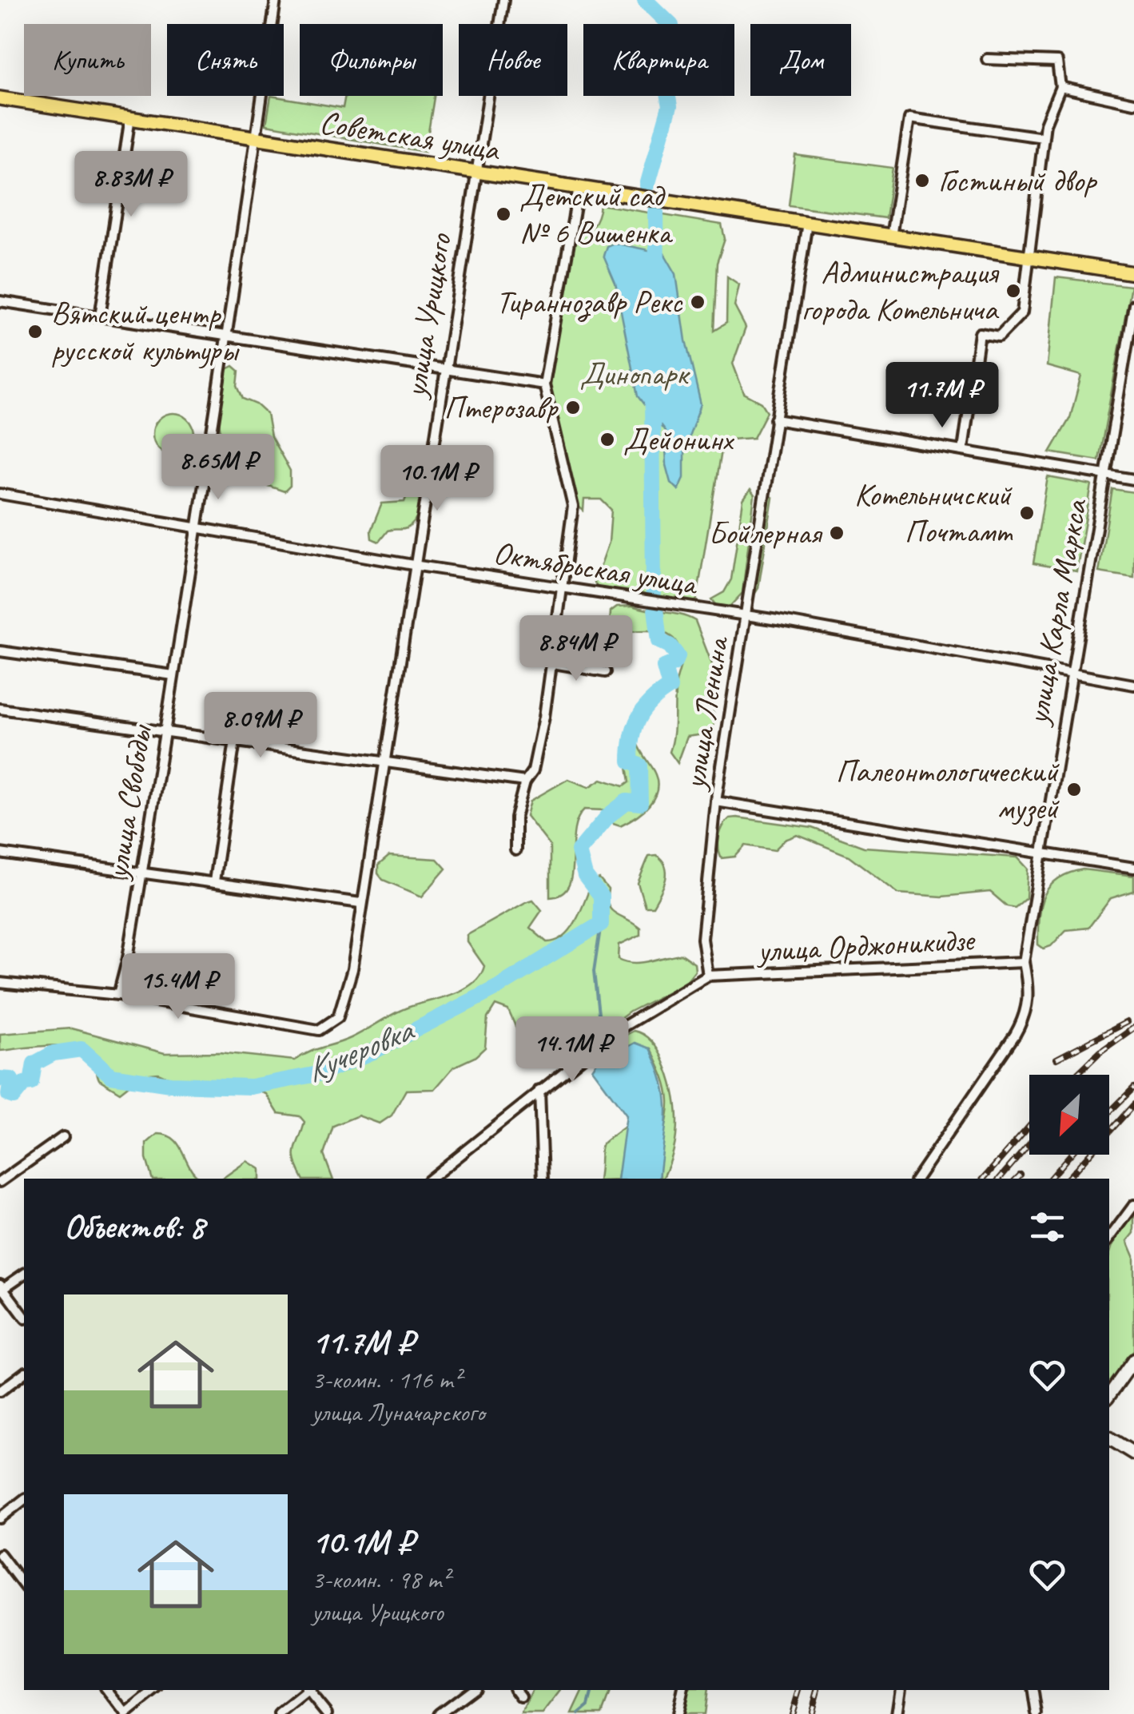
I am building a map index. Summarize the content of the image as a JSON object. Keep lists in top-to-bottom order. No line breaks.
{"streets":{"main road":["Советская улица"],"street":["улица Урицкого","Октябрьская улица","улица Карла Маркса","улица Ленина","улица Свободы","улица Орджоникидзе"]},"crossings":[["Советская улица","улица Урицкого"],["Советская улица","улица Ленина"],["Советская улица","улица Свободы"],["улица Урицкого","Октябрьская улица"],["улица Урицкого","улица Свободы"],["Октябрьская улица","улица Карла Маркса"],["Октябрьская улица","улица Ленина"],["Октябрьская улица","улица Свободы"],["улица Карла Маркса","улица Орджоникидзе"],["улица Ленина","улица Орджоникидзе"]],"water":["Кучеровка"],"parks":["Динопарк"],"places":["Гостиный двор","Детский сад № 6 Вишенка","Администрация города Котельнича","Тираннозавр Рекс","Вятский центр русской культуры","Птерозавр","Дейонинх","Котельничский Почтамт","Бойлерная","Палеонтологический музей"],"north":"bottom left","page":{"chip":["Купить","Снять","Фильтры","Новое","Квартира","Дом"],"price":["8.83M ₽","11.7M ₽","8.65M ₽","10.1M ₽","8.84M ₽","8.09M ₽","15.4M ₽","14.1M ₽"],"heading":"Объектов: 8","list":[{"name":"11.7M ₽","note":"3-комн. · 116 m² · улица Луначарского"},{"name":"10.1M ₽","note":"3-комн. · 98 m² · улица Урицкого"}]}}
